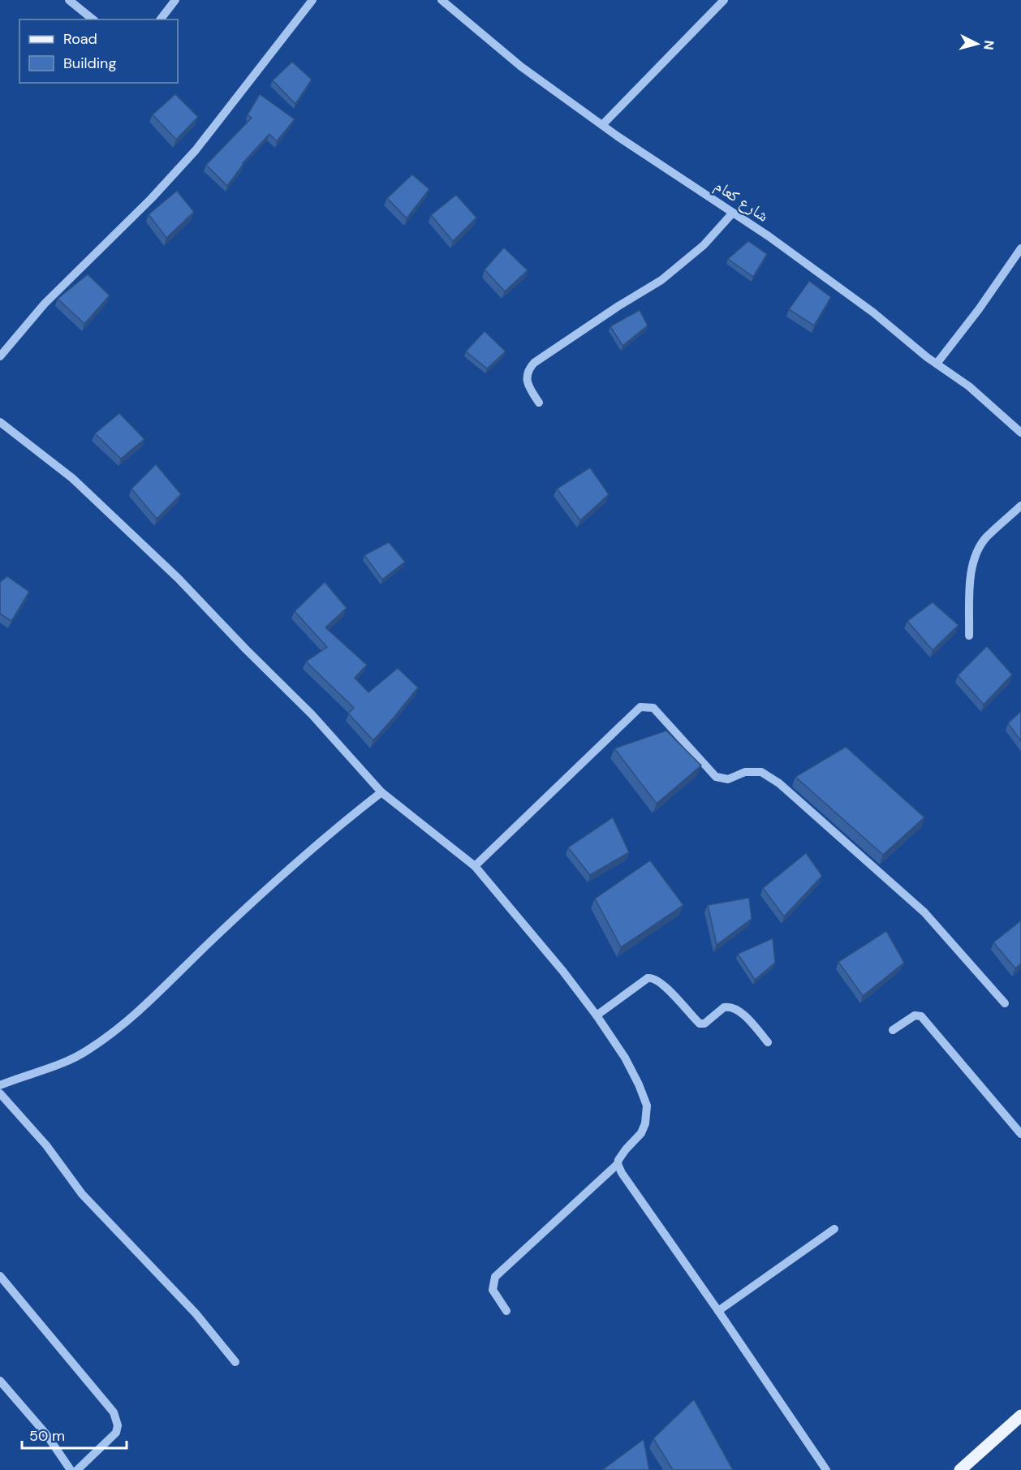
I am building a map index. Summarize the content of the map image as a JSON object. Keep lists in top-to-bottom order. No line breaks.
{"streets":{"street":["شارع كعام"]},"legend":["Road","Building"],"scale_bar":"50 m","north":"right"}
